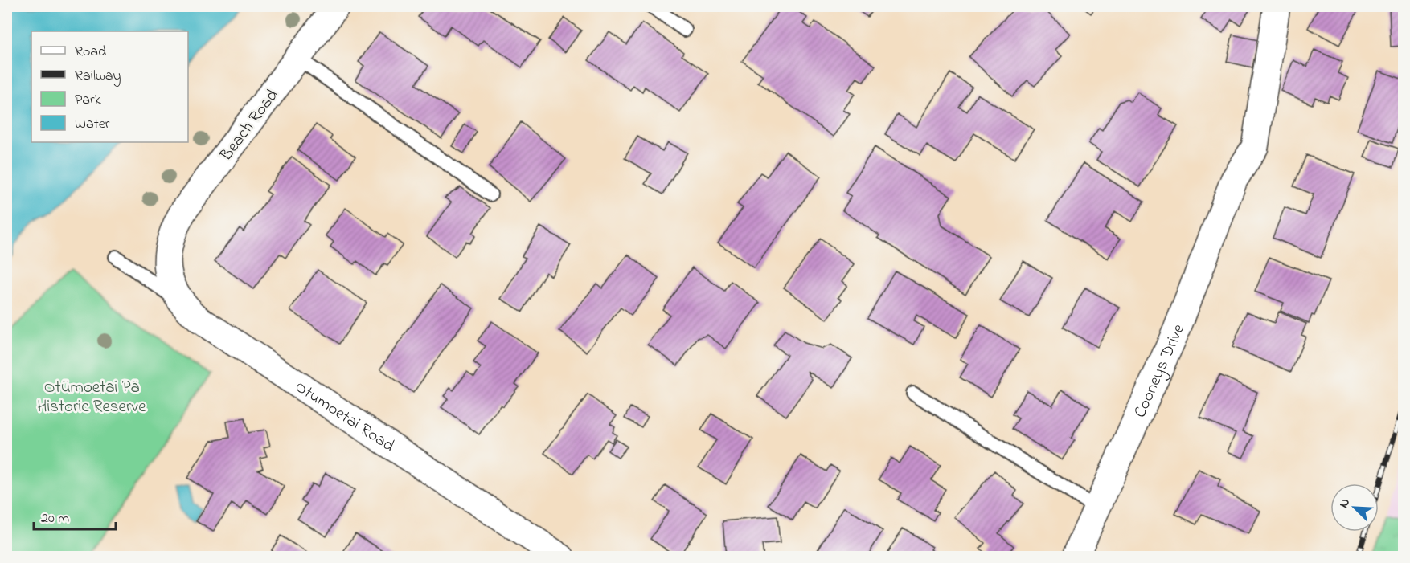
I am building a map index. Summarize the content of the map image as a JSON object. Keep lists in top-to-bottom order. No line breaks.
{"streets":{"street":["Beach Road","Cooneys Drive","Otumoetai Road"]},"crossings":[["Beach Road","Otumoetai Road"]],"parks":["Otūmoetai Pā Historic Reserve"],"legend":["Road","Railway","Park","Water"],"scale_bar":"20 m","north":"top left"}
